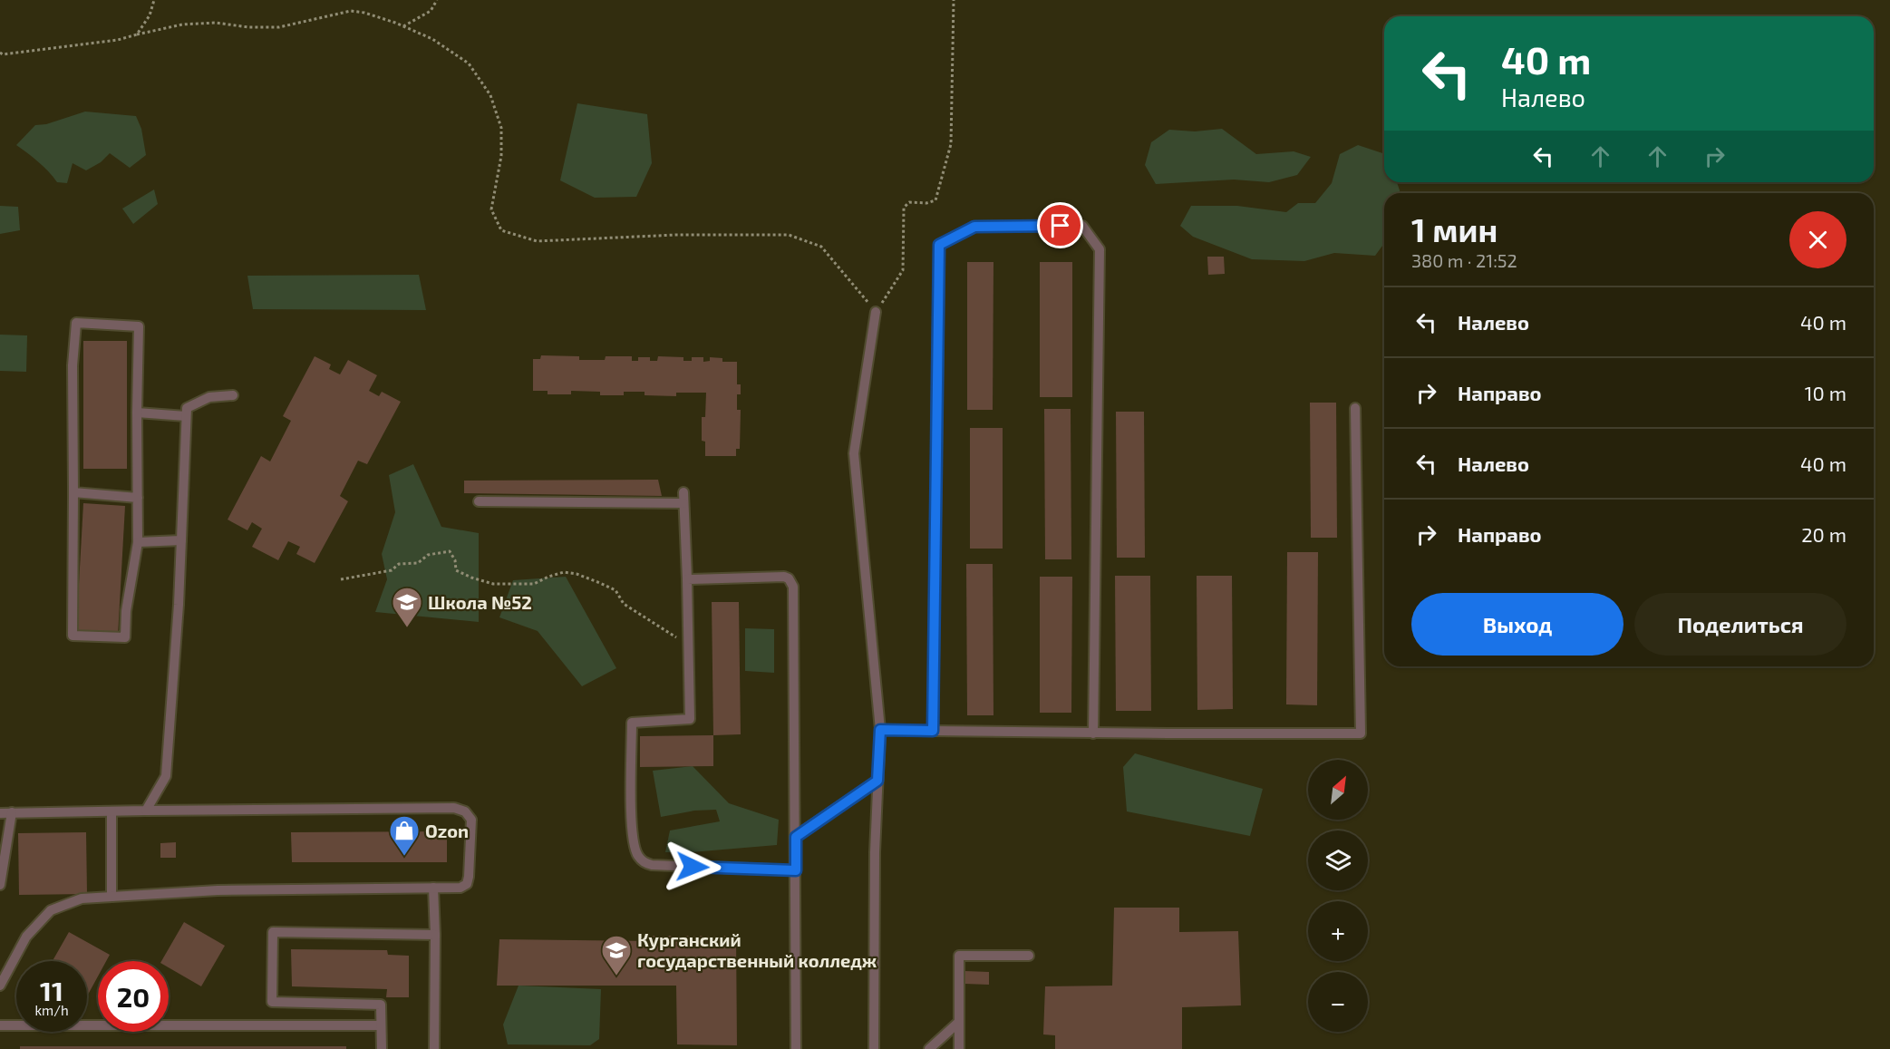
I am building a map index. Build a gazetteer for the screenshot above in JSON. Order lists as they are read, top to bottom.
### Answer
{
  "places": {
    "school or university": ["Школа №52", "Курганский государственный колледж"],
    "shop": ["Ozon"]
  },
  "north": "top right",
  "page": {
    "turn": ["40 m", "Налево"],
    "heading": ["1 мин", "380 m · 21:52"],
    "list": [
      {
        "name": "Налево",
        "value": "40 m"
      },
      {
        "name": "Направо",
        "value": "10 m"
      },
      {
        "name": "Налево",
        "value": "40 m"
      },
      {
        "name": "Направо",
        "value": "20 m"
      }
    ],
    "buttons": ["Выход", "Поделиться"],
    "map_buttons": ["+", "−"],
    "speed": "11 km/h",
    "limit": "20"
  }
}
